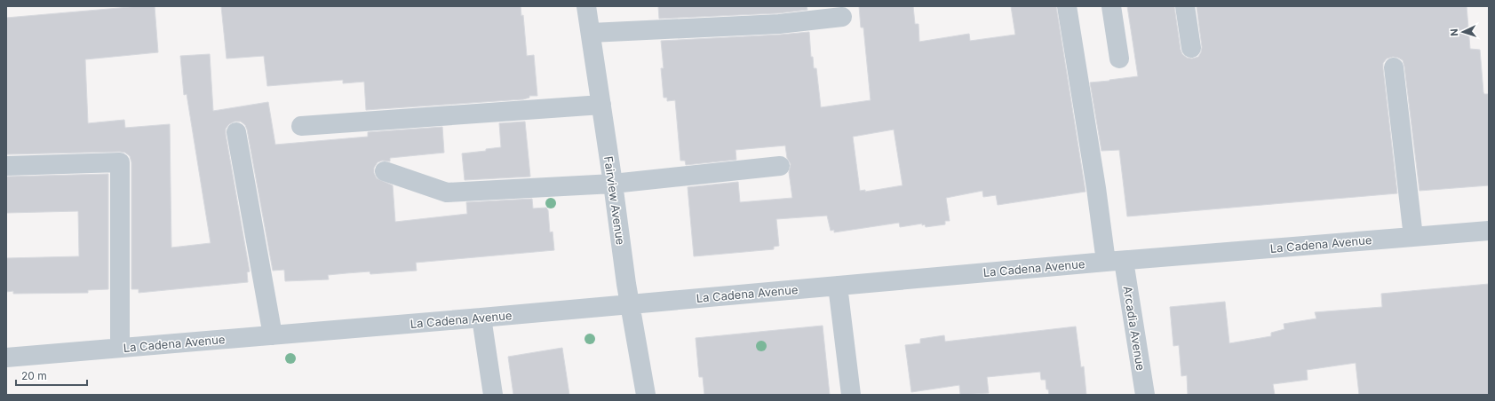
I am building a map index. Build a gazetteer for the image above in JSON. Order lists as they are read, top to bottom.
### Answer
{
  "streets": {
    "street": ["Fairview Avenue", "La Cadena Avenue", "Arcadia Avenue"]
  },
  "crossings": [
    ["Fairview Avenue", "La Cadena Avenue"],
    ["La Cadena Avenue", "Arcadia Avenue"]
  ],
  "scale_bar": "20 m",
  "north": "left"
}
